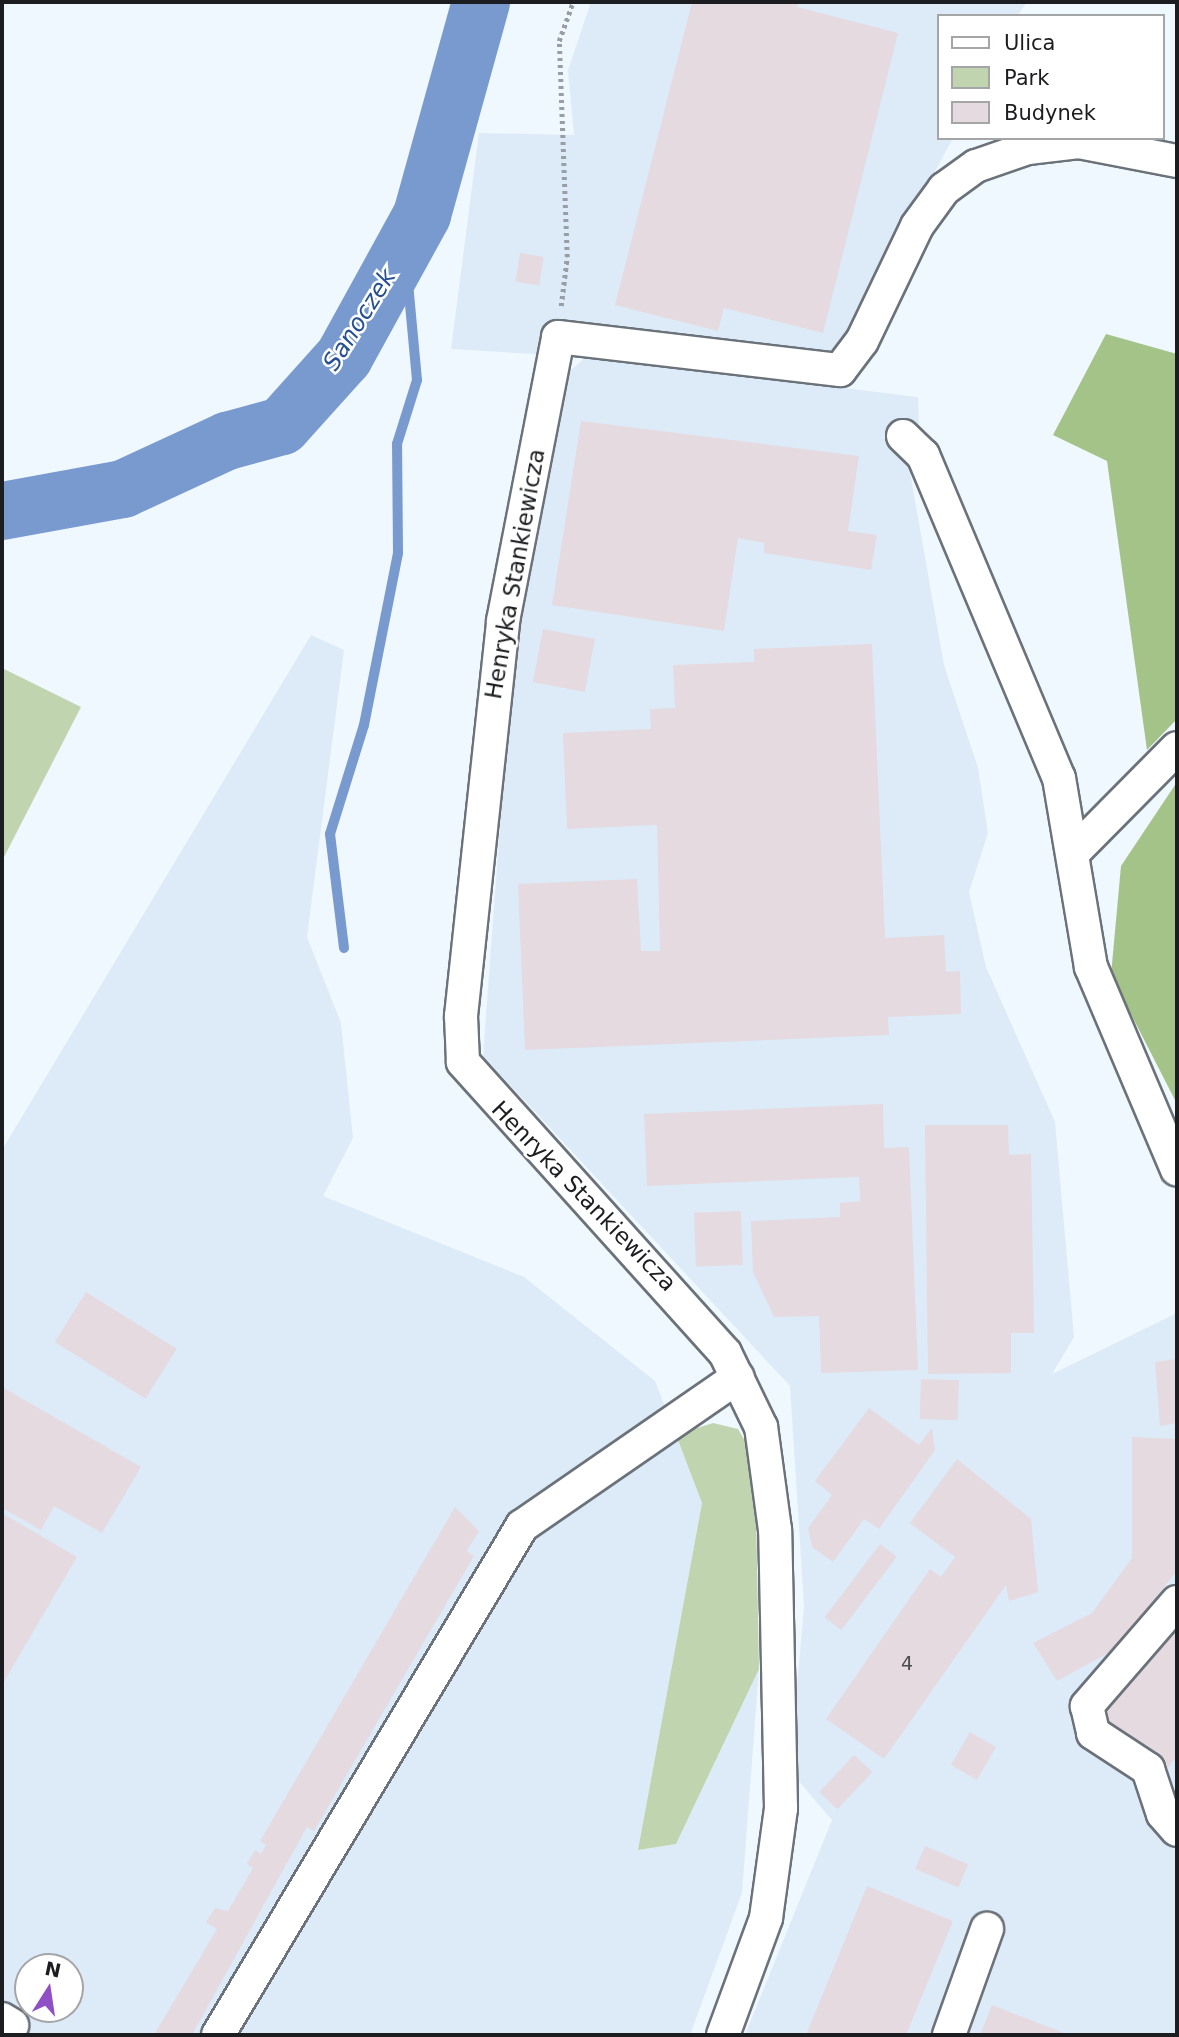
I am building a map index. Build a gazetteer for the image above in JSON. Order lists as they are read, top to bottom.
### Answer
{
  "streets": {
    "street": ["Henryka Stankiewicza"]
  },
  "water": ["Sanoczek"],
  "house_numbers": ["4"],
  "legend": ["Ulica", "Park", "Budynek"],
  "north": "top"
}
